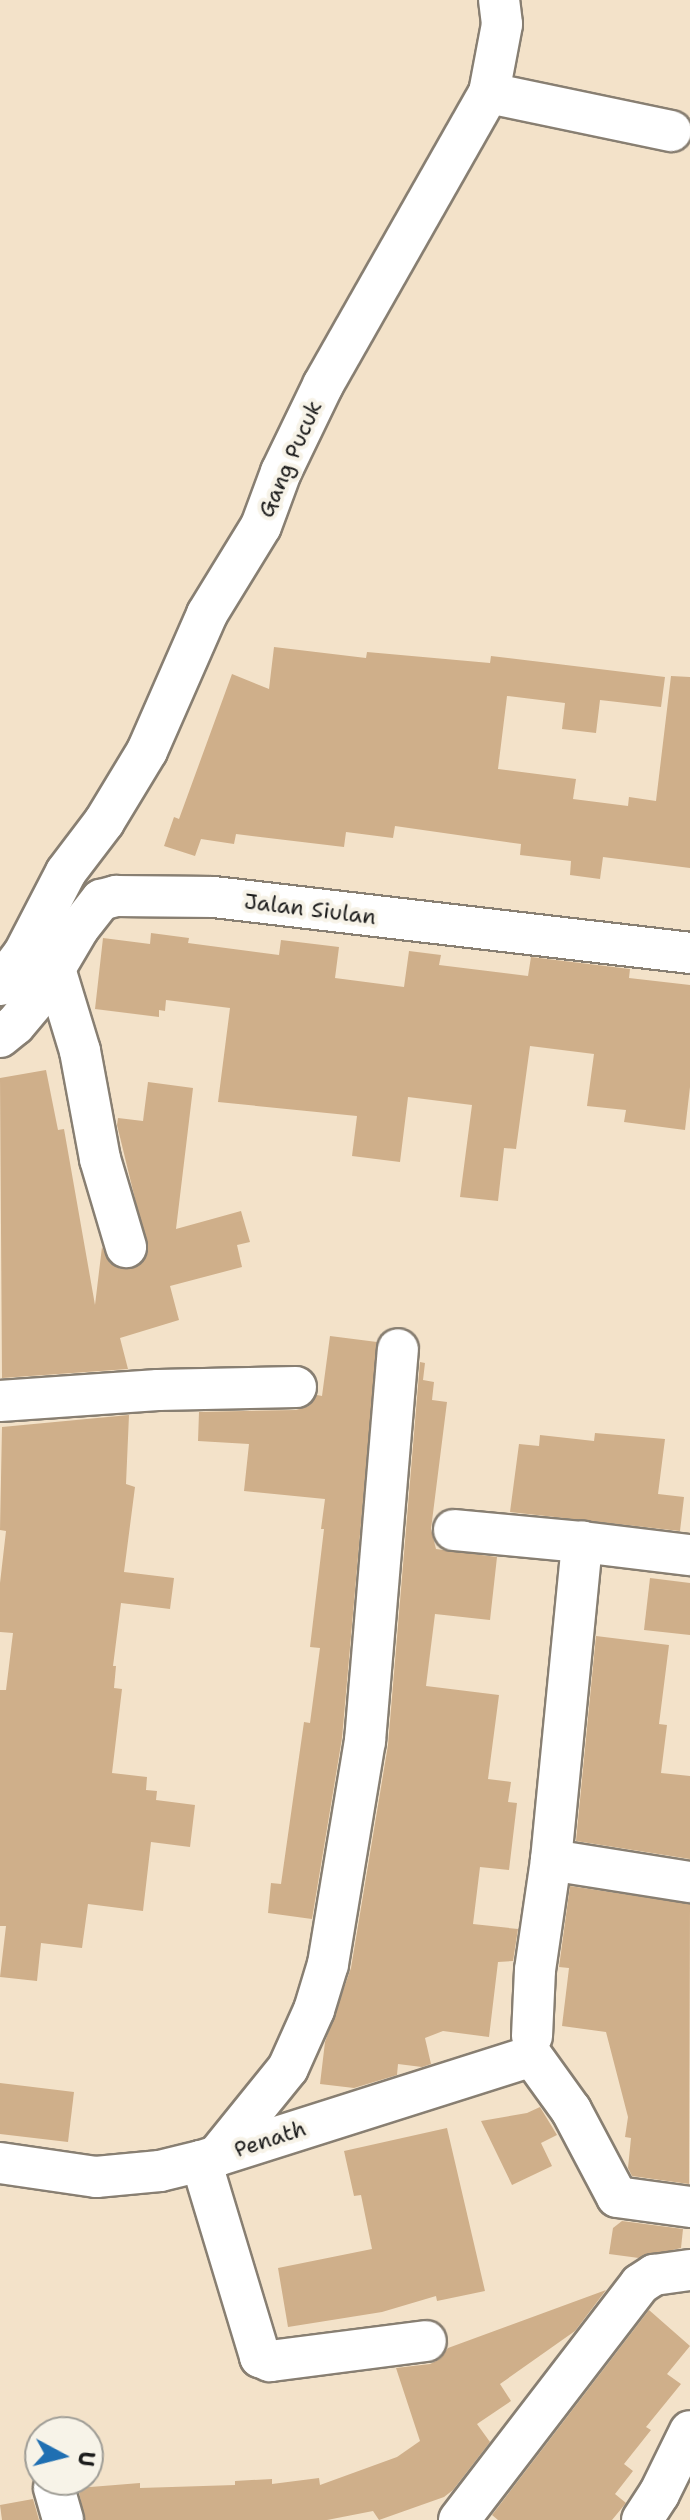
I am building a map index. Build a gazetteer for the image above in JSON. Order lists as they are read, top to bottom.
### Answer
{
  "streets": {
    "street": ["Gang Pucuk", "Jalan Siulan", "Penath"]
  },
  "north": "right"
}
